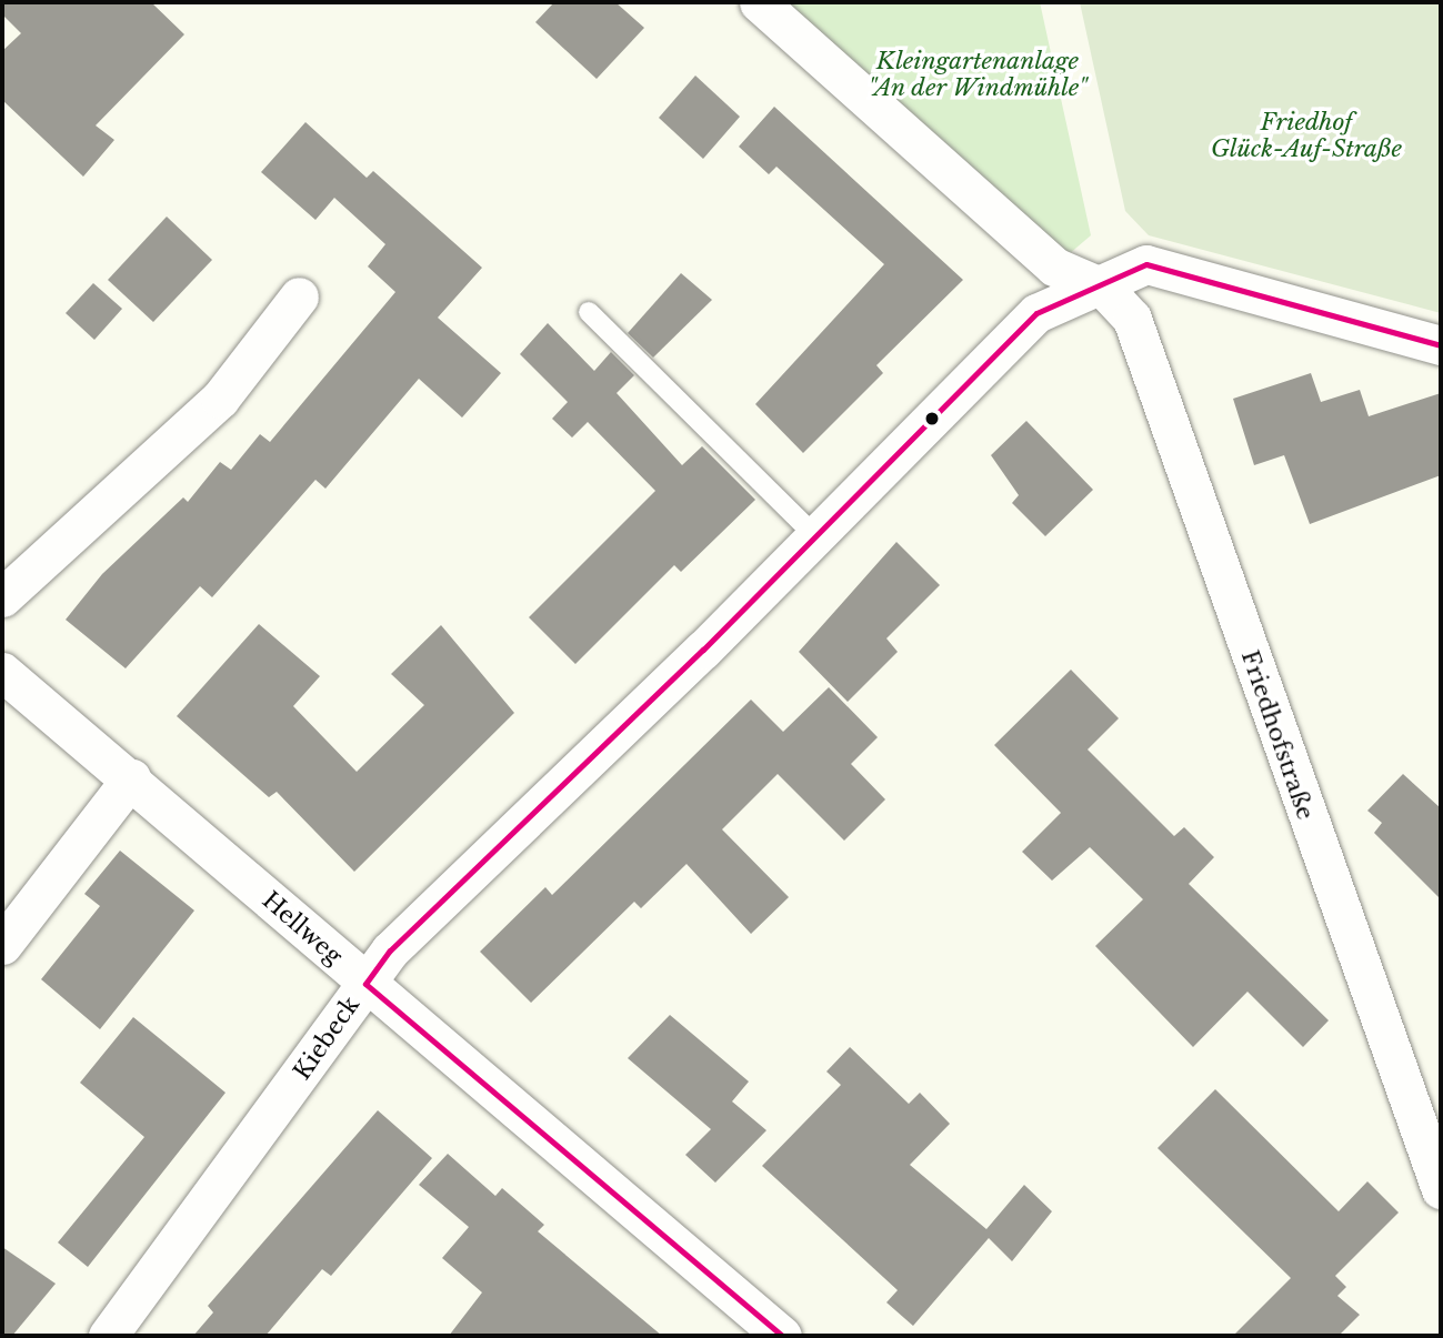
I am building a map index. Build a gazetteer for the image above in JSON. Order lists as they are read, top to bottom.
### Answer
{
  "streets": {
    "street": ["Friedhofstraße", "Hellweg", "Kiebeck"]
  },
  "crossings": [
    ["Friedhofstraße", "Kiebeck"],
    ["Hellweg", "Kiebeck"]
  ],
  "parks": ["Kleingartenanlage \"An der Windmühle\"", "Friedhof Glück-Auf-Straße"]
}
